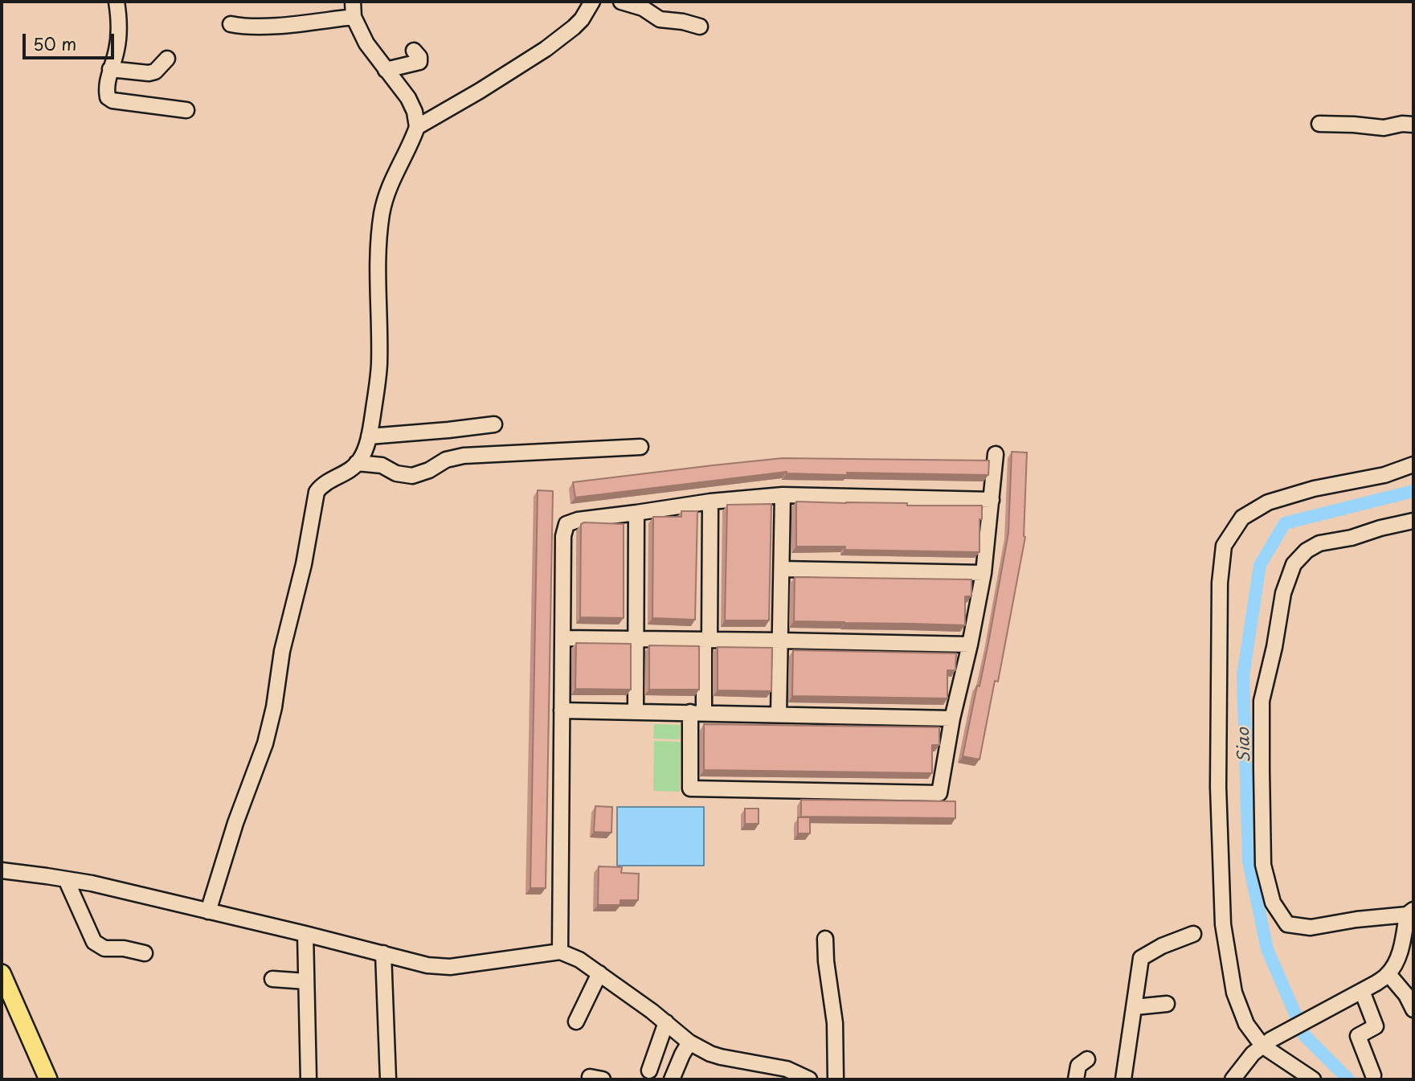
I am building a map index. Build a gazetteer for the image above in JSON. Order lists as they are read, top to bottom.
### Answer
{
  "water": ["Siao"],
  "scale_bar": "50 m"
}
